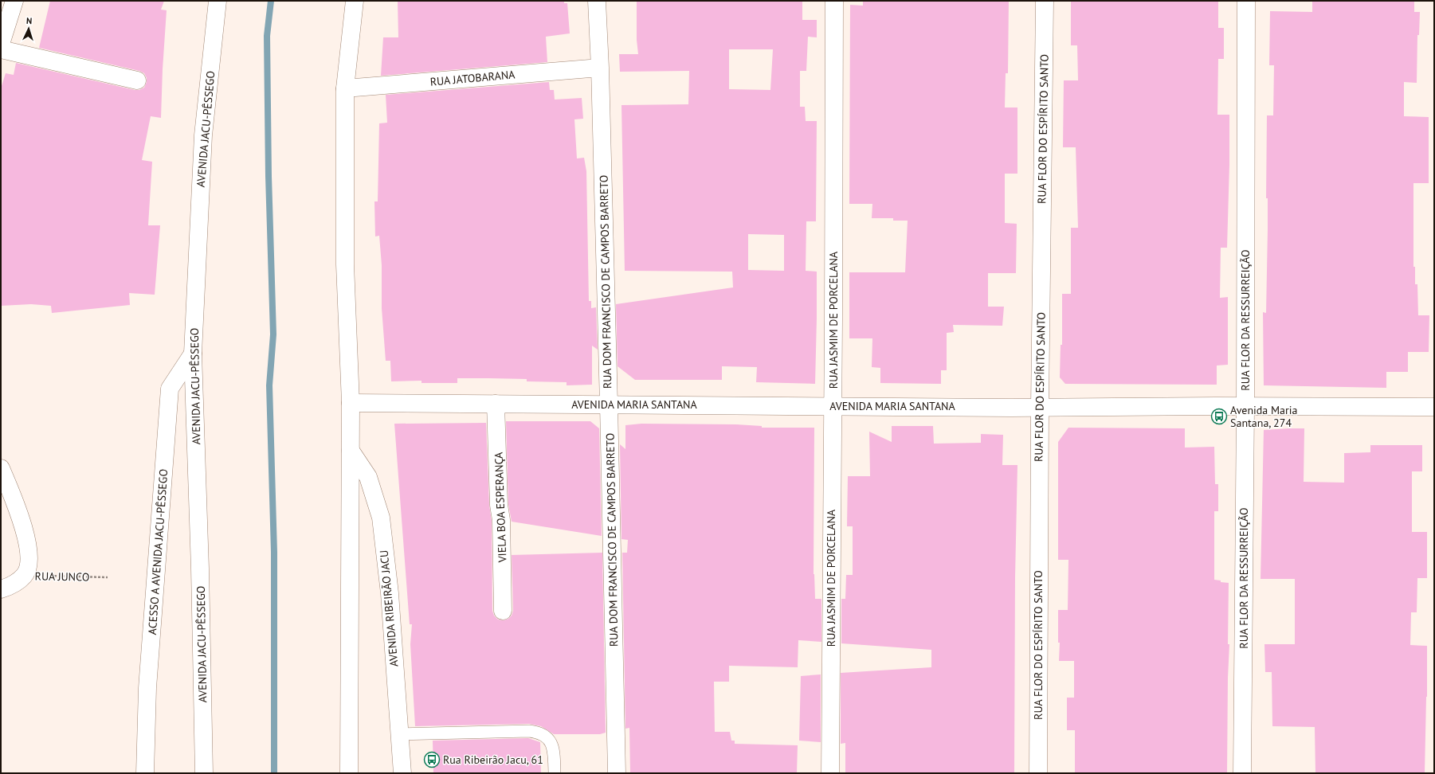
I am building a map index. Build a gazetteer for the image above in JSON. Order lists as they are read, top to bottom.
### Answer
{
  "streets": {
    "main road": [
      "RUA JATOBARANA",
      "AVENIDA JACU-PÊSSEGO",
      "RUA FLOR DO ESPÍRITO SANTO",
      "RUA DOM FRANCISCO DE CAMPOS BARRETO",
      "RUA JASMIM DE PORCELANA",
      "RUA FLOR DA RESSURREIÇÃO",
      "AVENIDA MARIA SANTANA",
      "VIELA BOA ESPERANÇA",
      "ACESSO A AVENIDA JACU-PÊSSEGO",
      "RUA JUNCO",
      "AVENIDA RIBEIRÃO JACU"
    ]
  },
  "crossings": [
    ["RUA JATOBARANA", "RUA DOM FRANCISCO DE CAMPOS BARRETO"],
    ["AVENIDA JACU-PÊSSEGO", "ACESSO A AVENIDA JACU-PÊSSEGO"],
    ["RUA FLOR DO ESPÍRITO SANTO", "AVENIDA MARIA SANTANA"],
    ["RUA DOM FRANCISCO DE CAMPOS BARRETO", "AVENIDA MARIA SANTANA"],
    ["RUA JASMIM DE PORCELANA", "AVENIDA MARIA SANTANA"],
    ["RUA FLOR DA RESSURREIÇÃO", "AVENIDA MARIA SANTANA"],
    ["AVENIDA MARIA SANTANA", "VIELA BOA ESPERANÇA"]
  ],
  "places": {
    "bus stop": ["Avenida Maria Santana, 274", "Rua Ribeirão Jacu, 61"]
  },
  "north": "top"
}
